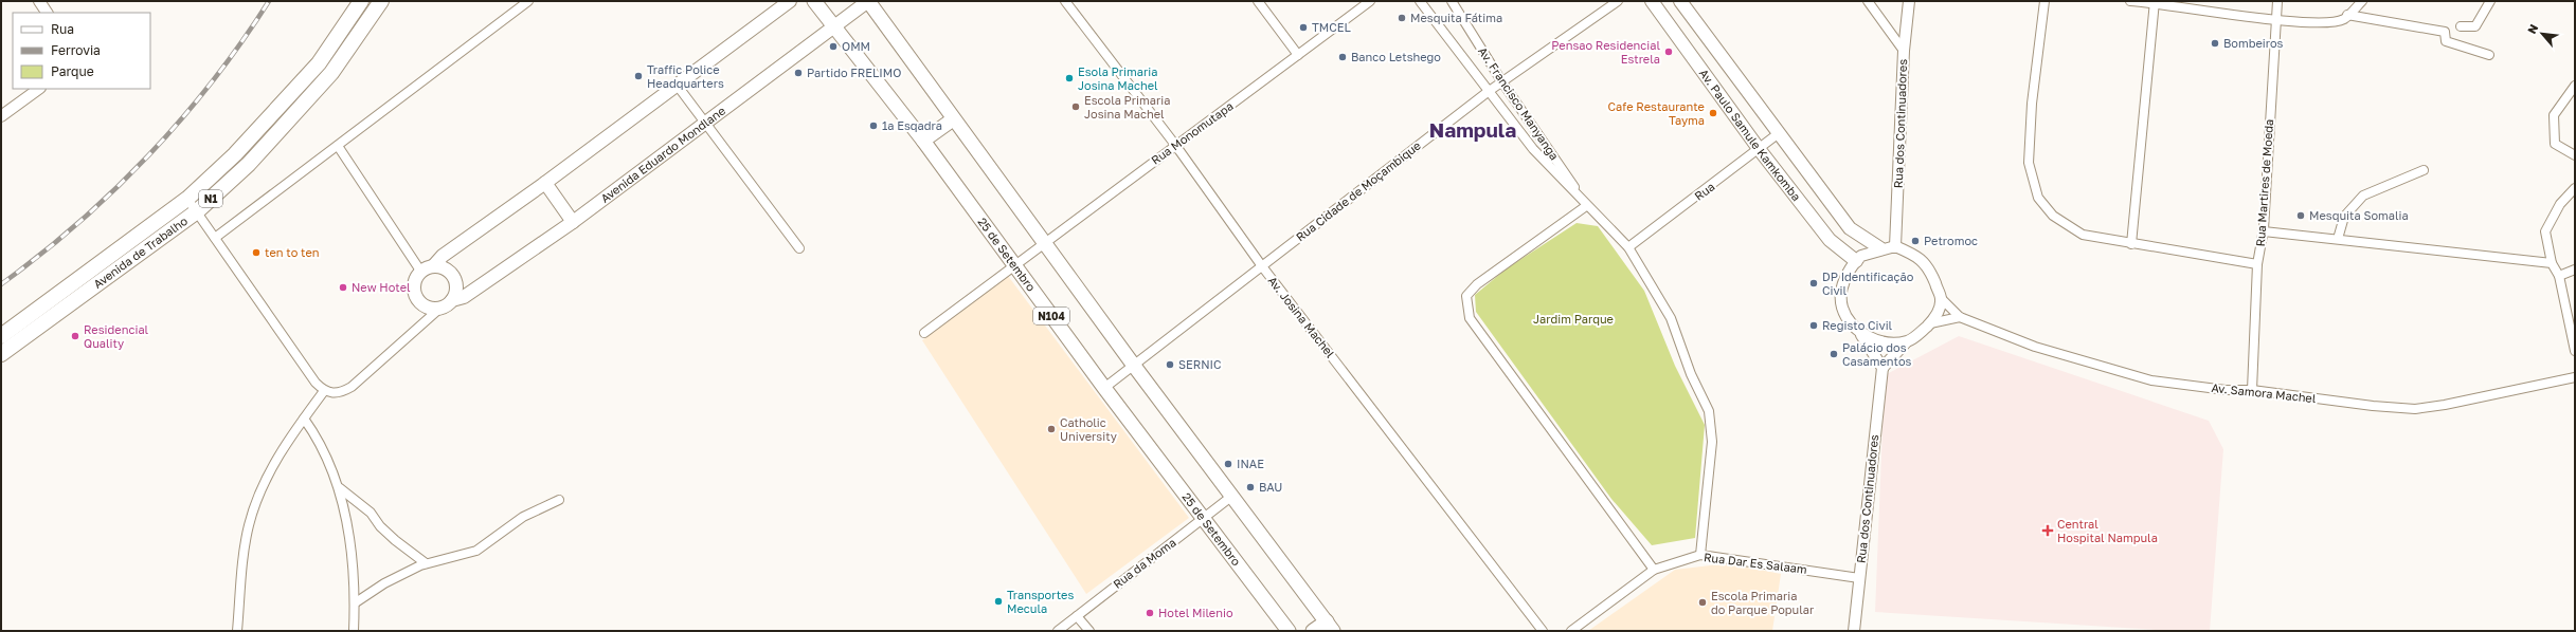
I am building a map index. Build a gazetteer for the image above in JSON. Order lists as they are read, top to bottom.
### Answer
{
  "streets": {
    "highway": ["N1", "Avenida de Trabalho"],
    "main road": [
      "Av. Paulo Samule Kamkomba",
      "Avenida Eduardo Mondlane",
      "25 de Setembro",
      "N104"
    ],
    "street": [
      "Av. Francisco Manyanga",
      "Rua dos Continuadores",
      "Rua Monomutapa",
      "Rua Martires de Moeda",
      "Rua Cidade de Moçambique",
      "Rua",
      "Av. Josina Machel",
      "Av. Samora Machel",
      "Rua da Moma",
      "Rua Dar Es Salaam"
    ]
  },
  "crossings": [
    ["Av. Francisco Manyanga", "Rua Cidade de Moçambique"],
    ["Av. Francisco Manyanga", "Rua"],
    ["Av. Francisco Manyanga", "Rua Dar Es Salaam"],
    ["Rua dos Continuadores", "Av. Paulo Samule Kamkomba"],
    ["Rua dos Continuadores", "Rua Dar Es Salaam"],
    ["Rua Monomutapa", "25 de Setembro"],
    ["Rua Monomutapa", "Av. Josina Machel"],
    ["Av. Paulo Samule Kamkomba", "Rua"],
    ["Avenida Eduardo Mondlane", "25 de Setembro"],
    ["Rua Martires de Moeda", "Av. Samora Machel"],
    ["Rua Cidade de Moçambique", "25 de Setembro"],
    ["Rua Cidade de Moçambique", "Av. Josina Machel"],
    ["25 de Setembro", "Rua da Moma"]
  ],
  "districts": ["Nampula"],
  "parks": ["Jardim Parque"],
  "places": {
    "other": [
      "Mesquita Fátima",
      "TMCEL",
      "Bombeiros",
      "OMM",
      "Pensao Residencial Estrela",
      "Banco Letshego",
      "Partido FRELIMO",
      "Traffic Police Headquarters",
      "Esola Primaria Josina Machel",
      "Escola Primaria Josina Machel",
      "Cafe Restaurante Tayma",
      "1a Esqadra",
      "Mesquita Somalia",
      "Petromoc",
      "ten to ten",
      "DP Identificação Civil",
      "New Hotel",
      "Registo Civil",
      "Residencial Quality",
      "Palácio dos Casamentos",
      "SERNIC",
      "Catholic University",
      "INAE",
      "BAU",
      "Transportes Mecula",
      "Escola Primaria do Parque Popular",
      "Hotel Milenio"
    ],
    "health": ["Central Hospital Nampula"]
  },
  "legend": ["Rua", "Ferrovia", "Parque"],
  "north": "top left"
}
